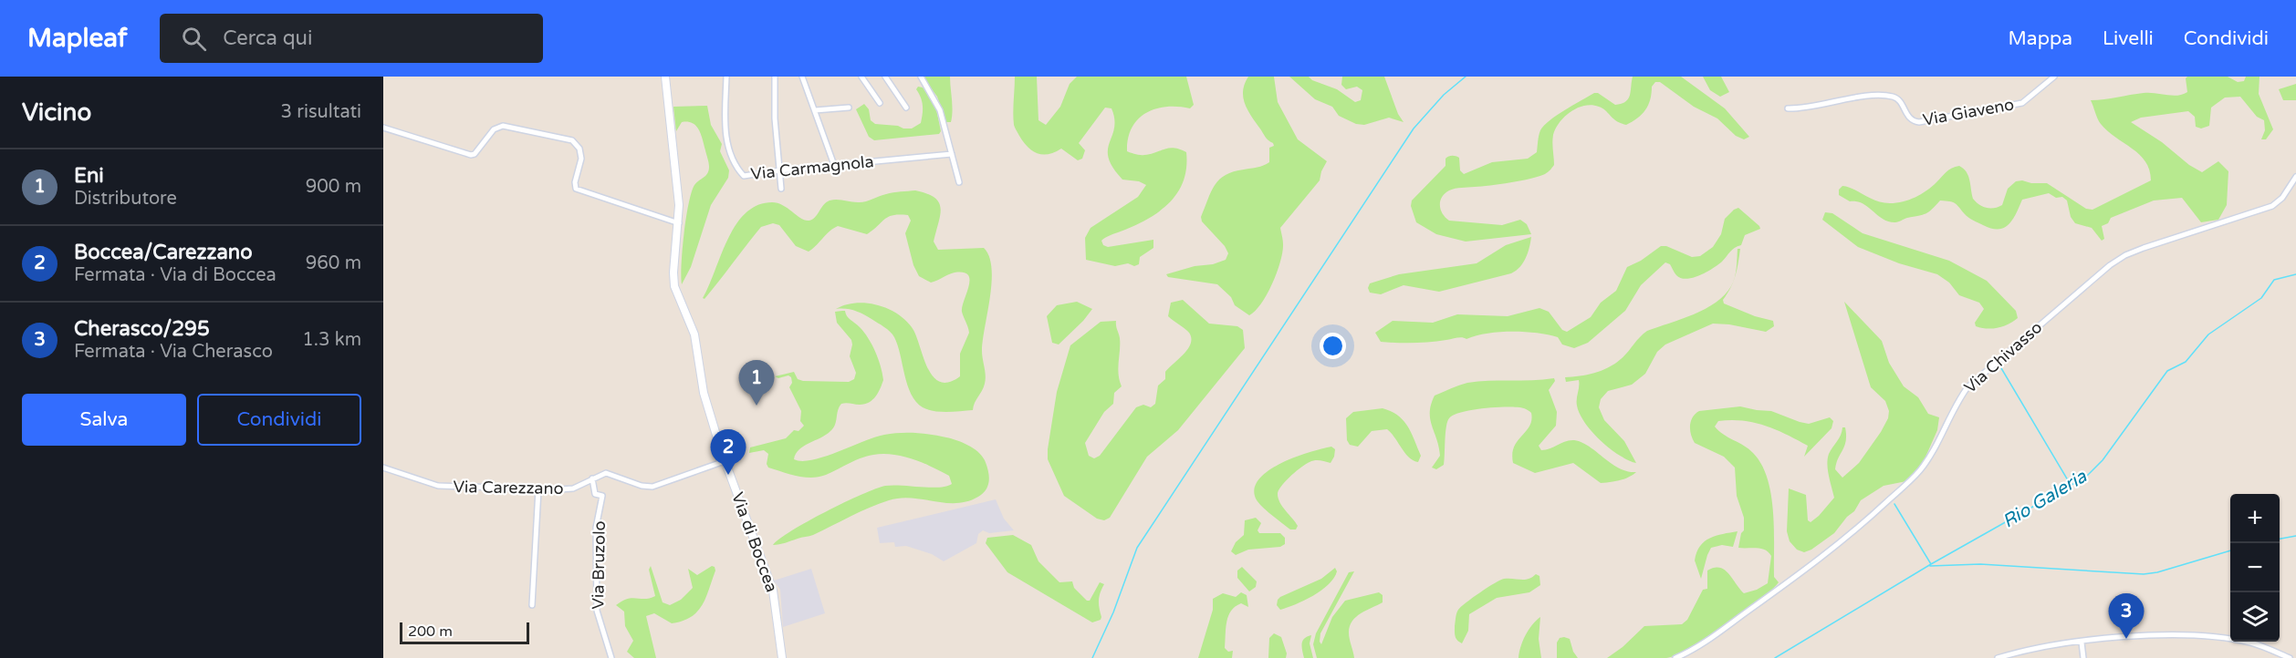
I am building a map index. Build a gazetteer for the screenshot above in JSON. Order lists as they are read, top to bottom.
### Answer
{
  "streets": {
    "street": [
      "Via Giaveno",
      "Via Carmagnola",
      "Via Chivasso",
      "Via Carezzano",
      "Via di Boccea",
      "Via Bruzolo"
    ]
  },
  "crossings": [
    ["Via Carezzano", "Via di Boccea"],
    ["Via Carezzano", "Via Bruzolo"]
  ],
  "water": ["Rio Galeria"],
  "scale_bar": "200 m",
  "page": {
    "header": "Mapleaf",
    "search": "Cerca qui",
    "nav": ["Mappa", "Livelli", "Condividi"],
    "heading": ["Vicino", "3 risultati"],
    "list": [
      {
        "mark": "1",
        "name": "Eni",
        "note": "Distributore",
        "value": "900 m"
      },
      {
        "mark": "2",
        "name": "Boccea/Carezzano",
        "note": "Fermata · Via di Boccea",
        "value": "960 m"
      },
      {
        "mark": "3",
        "name": "Cherasco/295",
        "note": "Fermata · Via Cherasco",
        "value": "1.3 km"
      }
    ],
    "pins": ["1", "2", "3"],
    "buttons": ["Salva", "Condividi"],
    "map_buttons": ["+", "−"],
    "scale": "200 m"
  }
}
